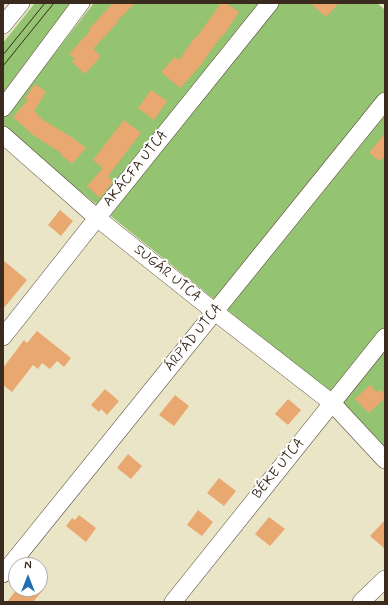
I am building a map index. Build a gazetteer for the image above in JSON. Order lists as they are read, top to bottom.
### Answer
{
  "streets": {
    "street": [
      "AKÁCFA UTCA",
      "SUGÁR UTCA",
      "ÁRPÁD UTCA",
      "BÉKE UTCA"
    ]
  },
  "crossings": [
    ["AKÁCFA UTCA", "SUGÁR UTCA"],
    ["SUGÁR UTCA", "ÁRPÁD UTCA"],
    ["SUGÁR UTCA", "BÉKE UTCA"]
  ],
  "north": "top"
}
